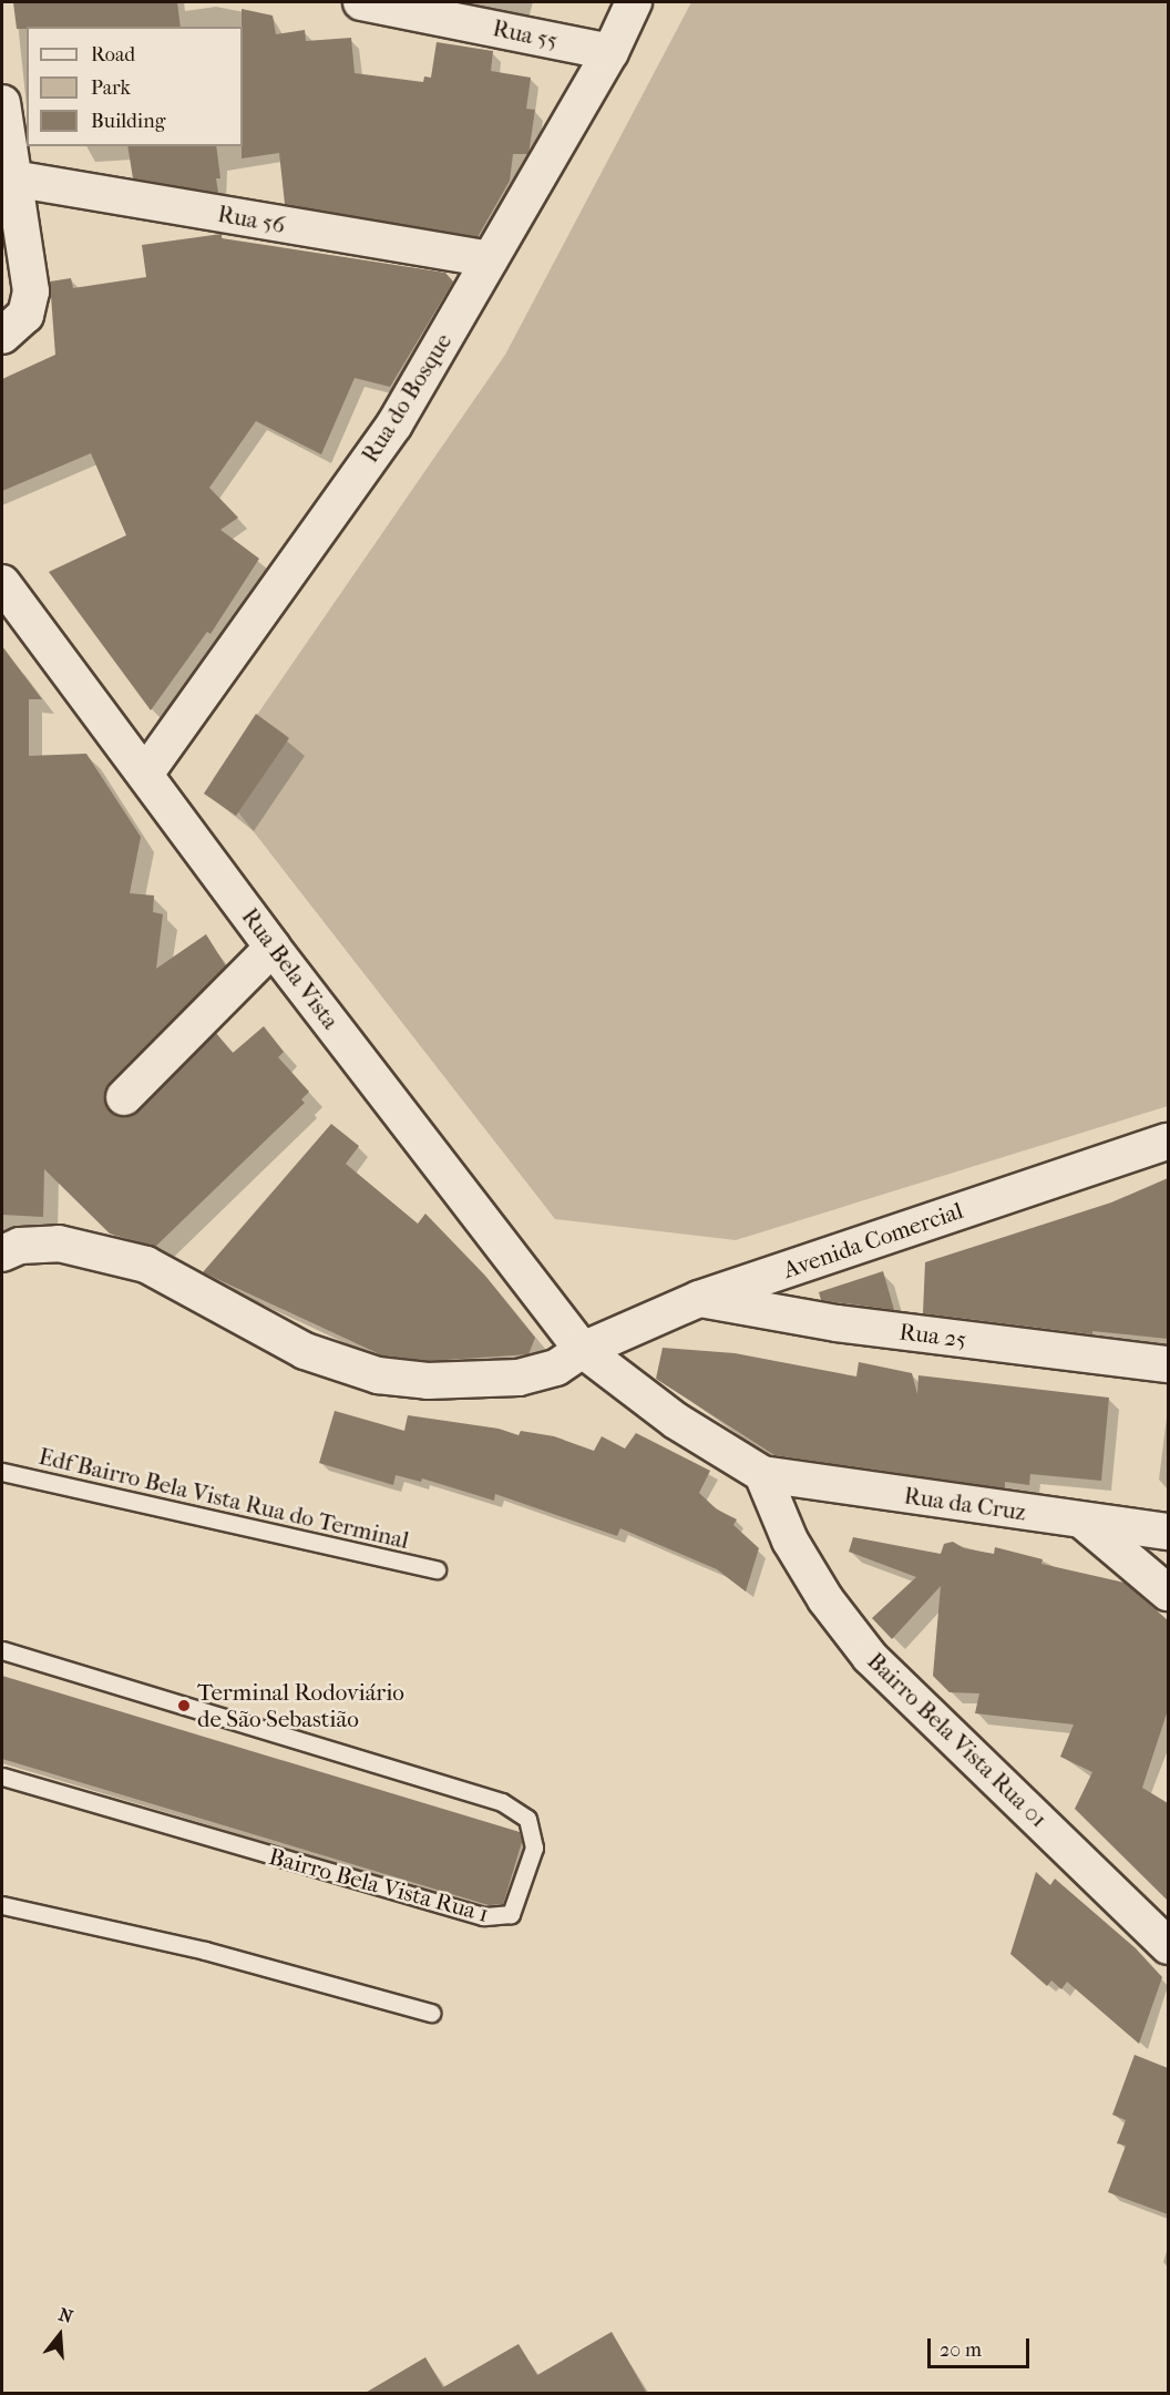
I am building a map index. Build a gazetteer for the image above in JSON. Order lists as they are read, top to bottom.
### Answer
{
  "streets": {
    "street": [
      "Rua 55",
      "Rua 56",
      "Rua do Bosque",
      "Rua Bela Vista",
      "Avenida Comercial",
      "Rua 25",
      "Rua da Cruz",
      "Bairro Bela Vista Rua 01"
    ],
    "lane": ["Edf Bairro Bela Vista Rua do Terminal", "Bairro Bela Vista Rua 1"]
  },
  "crossings": [
    ["Rua 55", "Rua do Bosque"],
    ["Rua 56", "Rua do Bosque"],
    ["Rua do Bosque", "Rua Bela Vista"],
    ["Rua Bela Vista", "Avenida Comercial"],
    ["Rua Bela Vista", "Rua da Cruz"],
    ["Rua Bela Vista", "Bairro Bela Vista Rua 01"],
    ["Avenida Comercial", "Rua 25"],
    ["Rua da Cruz", "Bairro Bela Vista Rua 01"]
  ],
  "places": ["Terminal Rodoviário de São Sebastião"],
  "legend": ["Road", "Park", "Building"],
  "scale_bar": "20 m",
  "north": "top"
}
